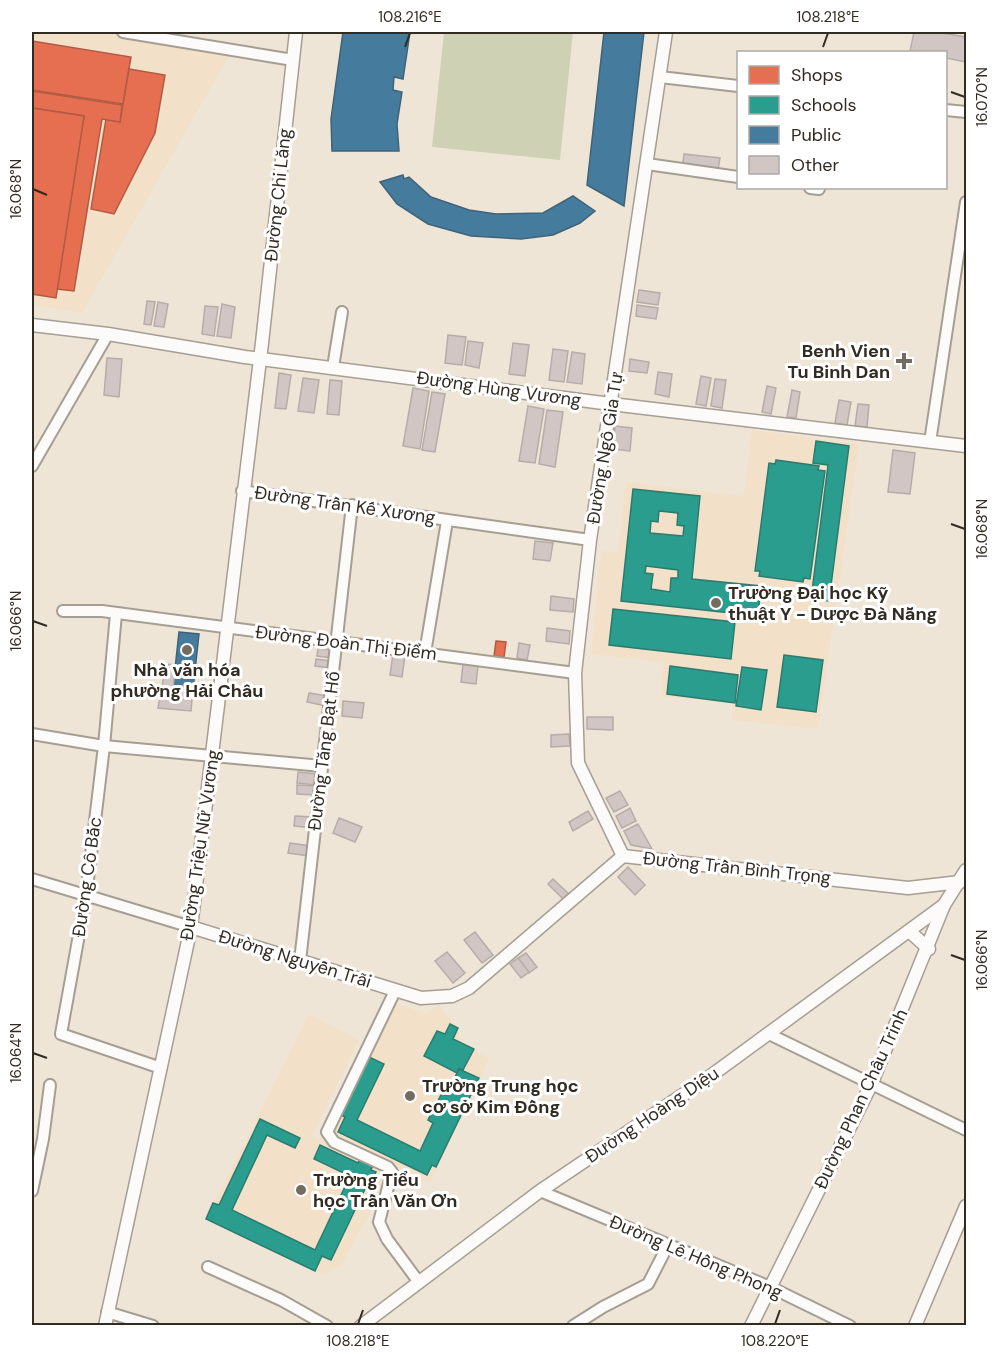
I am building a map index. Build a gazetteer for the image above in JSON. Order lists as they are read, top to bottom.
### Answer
{
  "streets": {
    "street": [
      "Đường Chi Lăng",
      "Đường Hùng Vương",
      "Đường Ngô Gia Tự",
      "Đường Trần Kế Xương",
      "Đường Đoàn Thị Điểm",
      "Đường Tăng Bạt Hổ",
      "Đường Triệu Nữ Vương",
      "Đường Trần Bình Trọng",
      "Đường Cô Bắc",
      "Đường Nguyễn Trãi",
      "Đường Phan Châu Trinh",
      "Đường Hoàng Diệu",
      "Đường Lê Hồng Phong"
    ]
  },
  "crossings": [
    ["Đường Chi Lăng", "Đường Hùng Vương"],
    ["Đường Chi Lăng", "Đường Triệu Nữ Vương"],
    ["Đường Hùng Vương", "Đường Ngô Gia Tự"],
    ["Đường Hùng Vương", "Đường Triệu Nữ Vương"],
    ["Đường Ngô Gia Tự", "Đường Trần Kế Xương"],
    ["Đường Ngô Gia Tự", "Đường Đoàn Thị Điểm"],
    ["Đường Ngô Gia Tự", "Đường Trần Bình Trọng"],
    ["Đường Trần Kế Xương", "Đường Đoàn Thị Điểm"],
    ["Đường Trần Kế Xương", "Đường Tăng Bạt Hổ"],
    ["Đường Trần Kế Xương", "Đường Triệu Nữ Vương"],
    ["Đường Đoàn Thị Điểm", "Đường Tăng Bạt Hổ"],
    ["Đường Đoàn Thị Điểm", "Đường Triệu Nữ Vương"],
    ["Đường Đoàn Thị Điểm", "Đường Cô Bắc"],
    ["Đường Tăng Bạt Hổ", "Đường Nguyễn Trãi"],
    ["Đường Triệu Nữ Vương", "Đường Cô Bắc"],
    ["Đường Triệu Nữ Vương", "Đường Nguyễn Trãi"],
    ["Đường Trần Bình Trọng", "Đường Nguyễn Trãi"],
    ["Đường Trần Bình Trọng", "Đường Phan Châu Trinh"],
    ["Đường Cô Bắc", "Đường Nguyễn Trãi"],
    ["Đường Phan Châu Trinh", "Đường Hoàng Diệu"],
    ["Đường Phan Châu Trinh", "Đường Lê Hồng Phong"],
    ["Đường Hoàng Diệu", "Đường Lê Hồng Phong"]
  ],
  "places": {
    "health": ["Benh Vien Tu Binh Dan"],
    "other": [
      "Trường Đại học Kỹ thuật Y - Dược Đà Nẵng",
      "Nhà văn hóa phường Hải Châu",
      "Trường Trung học cơ sở Kim Đồng",
      "Trường Tiểu học Trần Văn Ơn"
    ]
  },
  "legend": [
    "Shops",
    "Schools",
    "Public",
    "Other"
  ],
  "coordinates": [
    "108.216°E",
    "108.218°E",
    "16.070°N",
    "16.068°N",
    "16.066°N",
    "16.064°N",
    "108.220°E"
  ]
}
